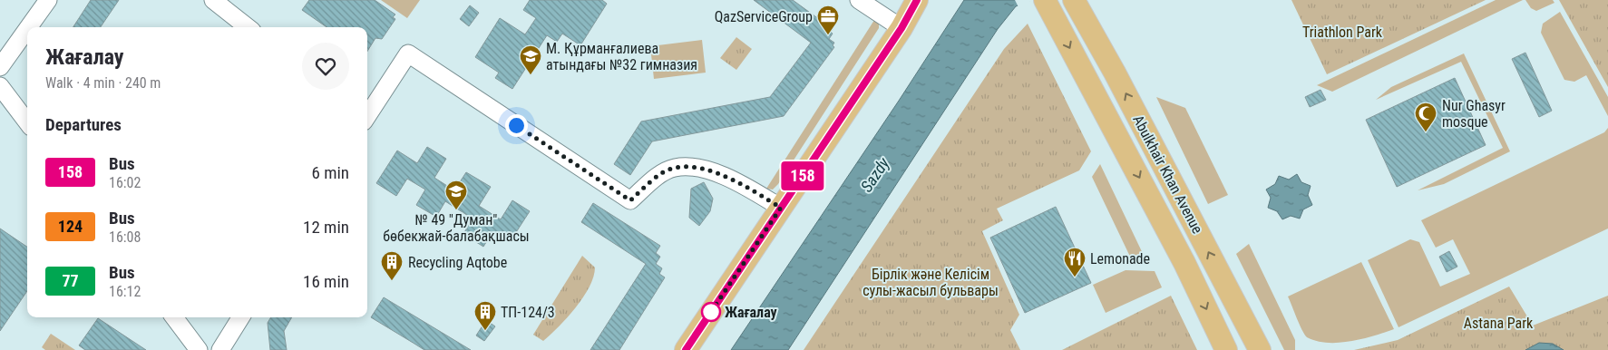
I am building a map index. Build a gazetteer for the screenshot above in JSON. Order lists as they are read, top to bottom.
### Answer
{
  "streets": {
    "main road": ["Abulkhair Khan Avenue"]
  },
  "water": ["Sazdy"],
  "parks": ["Triathlon Park", "Бірлік және Келісім сулы-жасыл бульвары", "Astana Park"],
  "places": {
    "office": ["QazServiceGroup"],
    "school or university": ["М. Құрманғалиева атындағы №32 гимназия", "№ 49 \"Думан\" бөбекжай-балабақшасы"],
    "mosque": ["Nur Ghasyr mosque"],
    "restaurant": ["Lemonade"],
    "building": ["Recycling Aqtobe", "ТП-124/3"],
    "other": ["Жағалау"]
  },
  "lines": ["bus line 158"],
  "page": {
    "on_map": "158",
    "heading": [
      ["Жағалау", "Walk · 4 min · 240 m"],
      "Departures"
    ],
    "list": [
      {
        "mark": "158",
        "name": "Bus",
        "note": "16:02",
        "value": "6 min"
      },
      {
        "mark": "124",
        "name": "Bus",
        "note": "16:08",
        "value": "12 min"
      },
      {
        "mark": "77",
        "name": "Bus",
        "note": "16:12",
        "value": "16 min"
      }
    ]
  }
}
